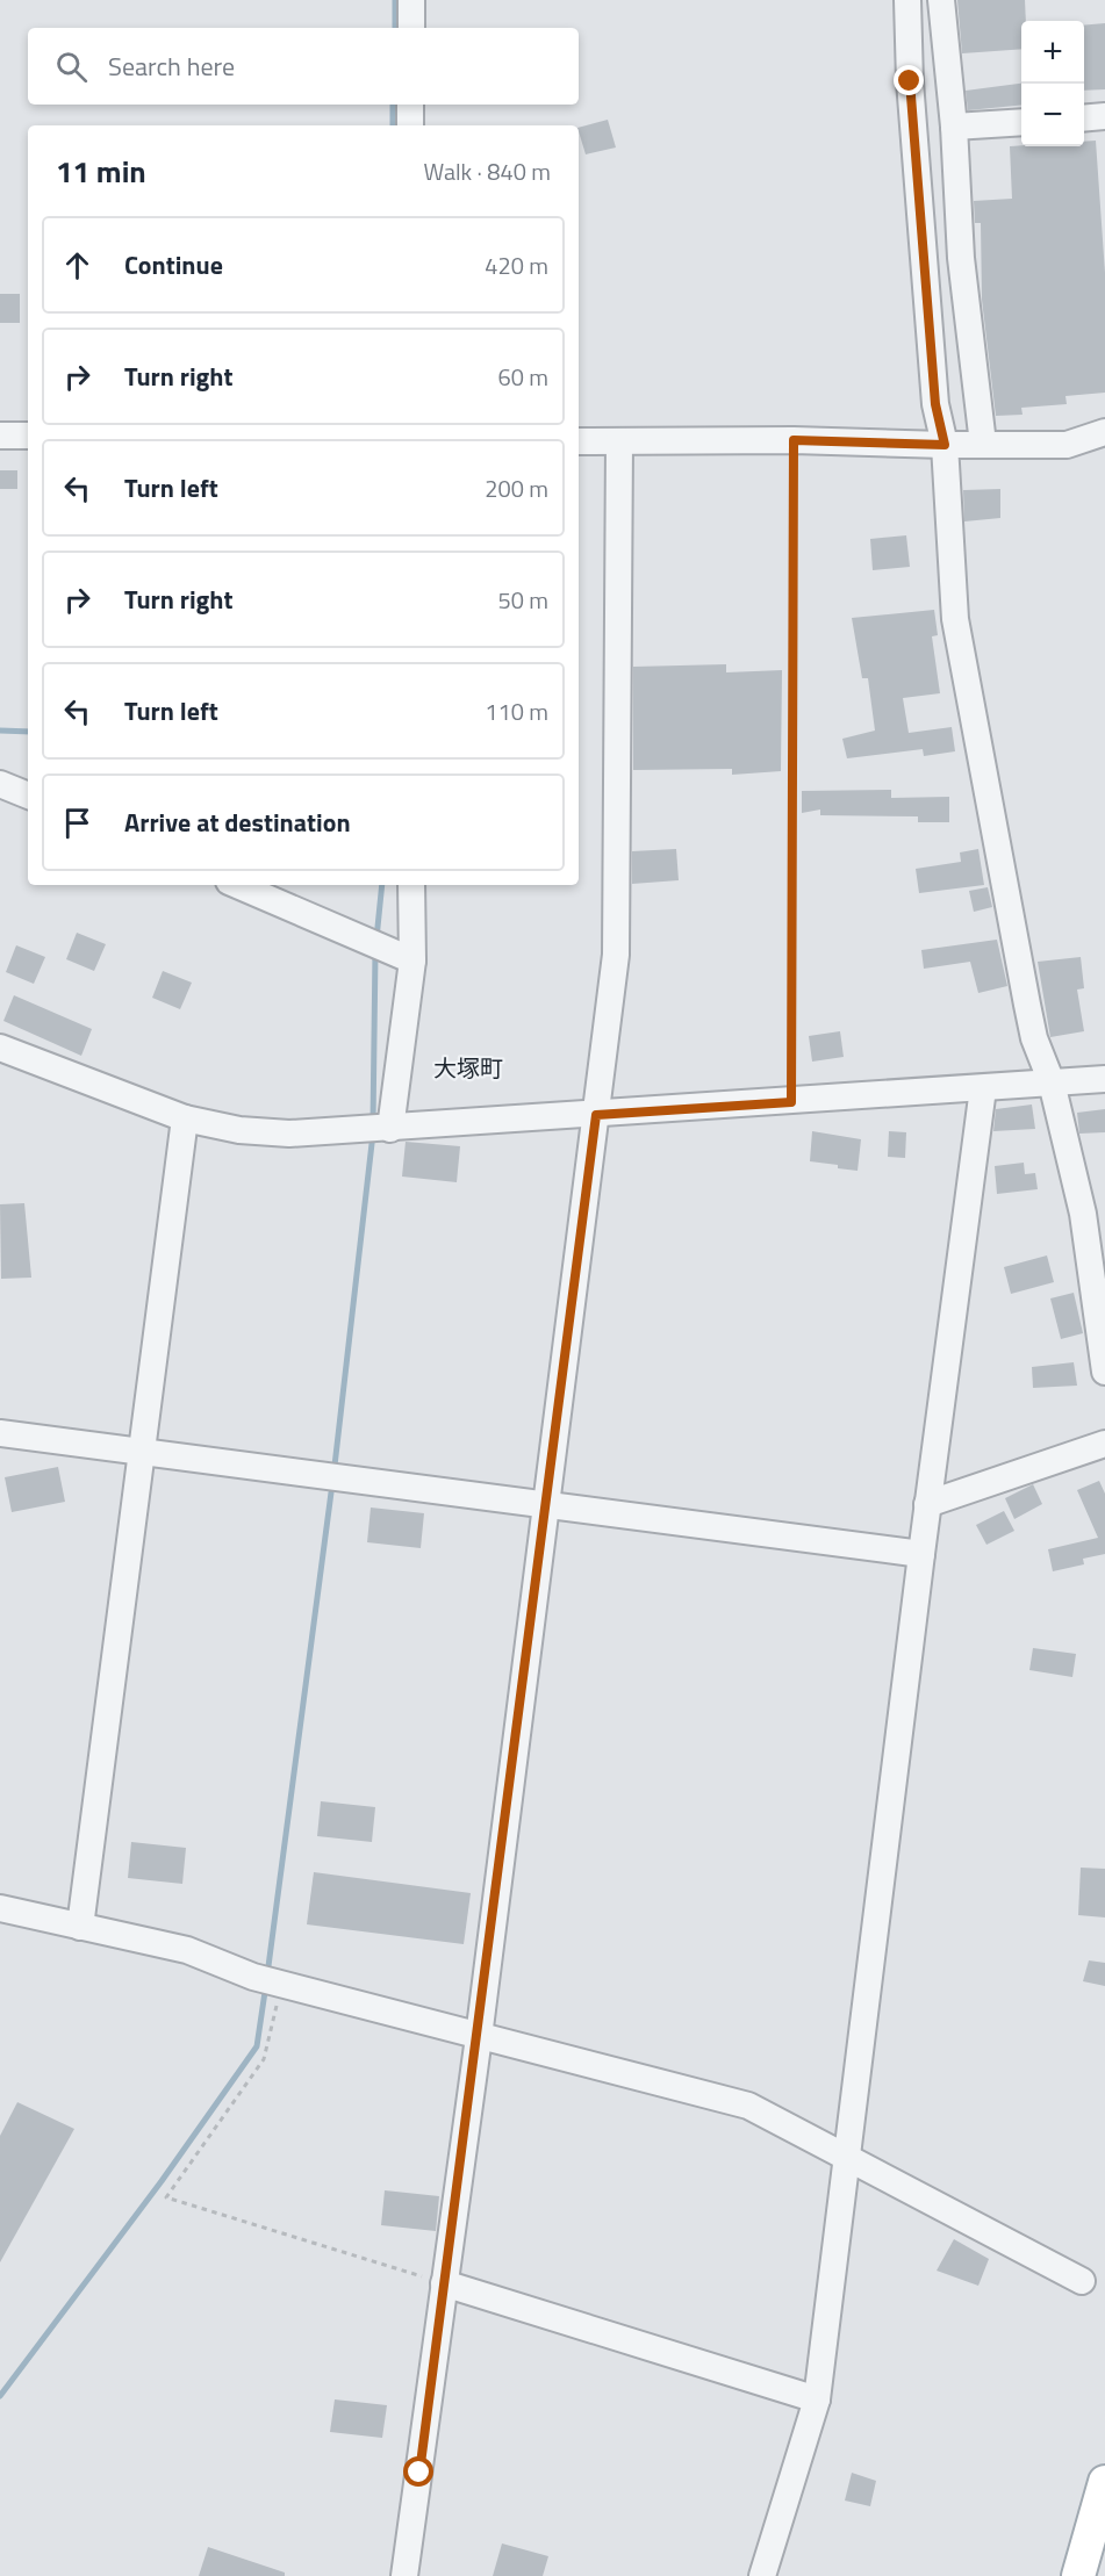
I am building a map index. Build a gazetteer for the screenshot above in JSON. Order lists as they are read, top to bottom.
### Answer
{
  "districts": ["大塚町"],
  "page": {
    "map_buttons": ["+", "−"],
    "search": "Search here",
    "heading": ["11 min", "Walk · 840 m"],
    "list": [
      ["Continue", "420 m"],
      ["Turn right", "60 m"],
      ["Turn left", "200 m"],
      ["Turn right", "50 m"],
      ["Turn left", "110 m"],
      "Arrive at destination"
    ]
  }
}
